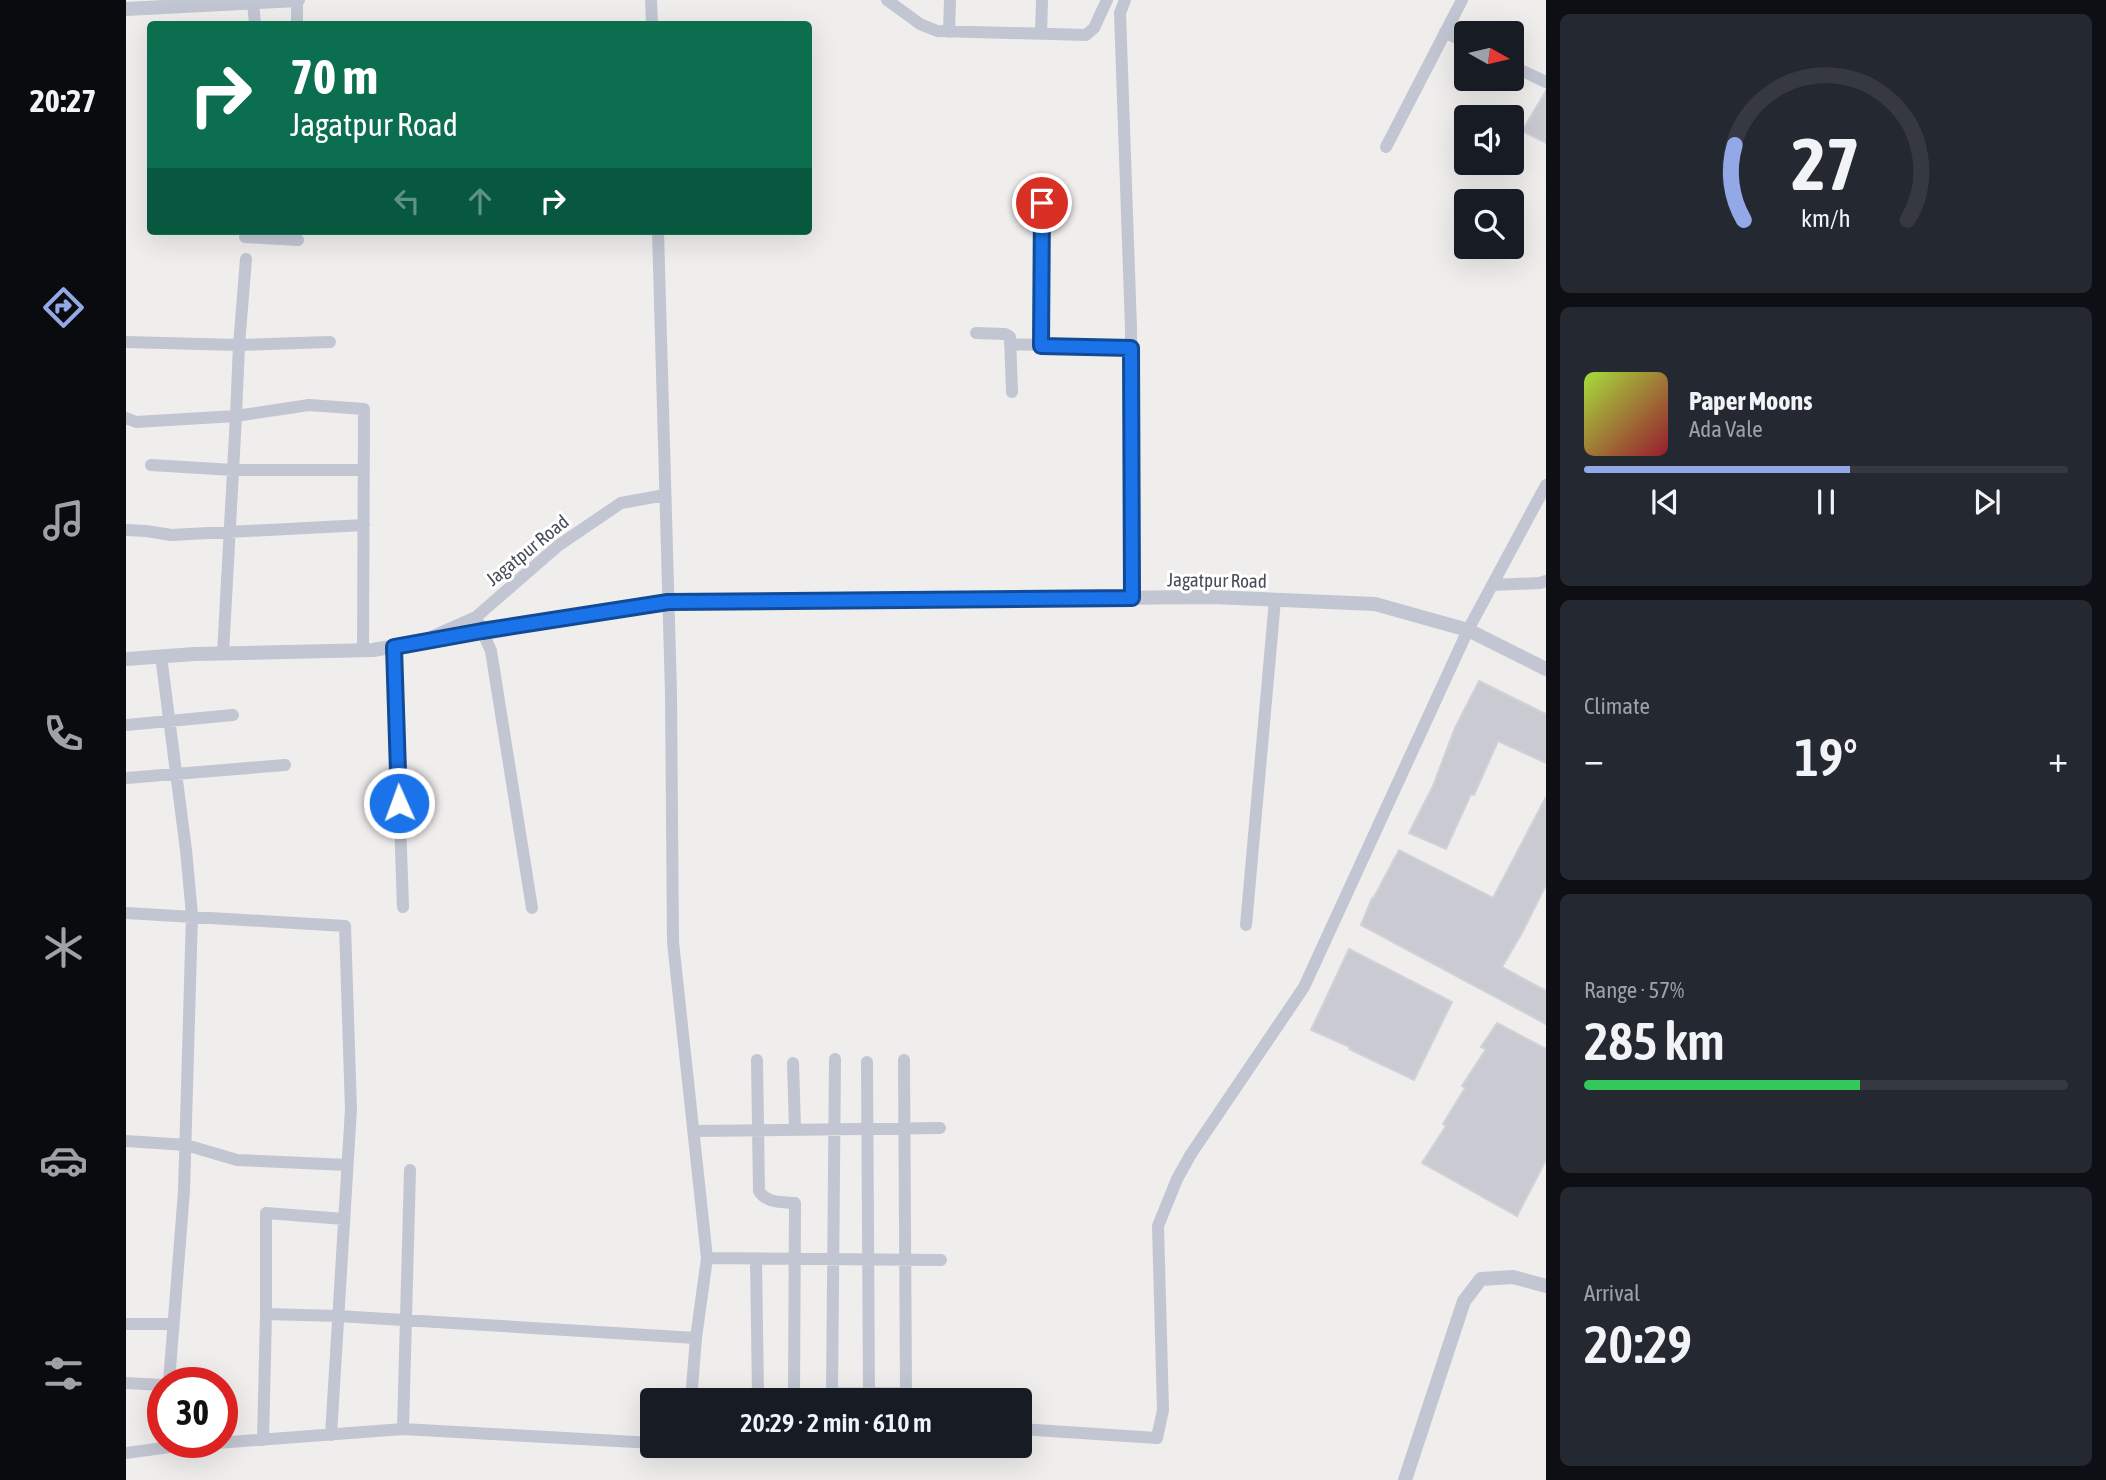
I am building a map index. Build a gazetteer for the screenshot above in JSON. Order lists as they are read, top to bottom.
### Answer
{
  "streets": {
    "street": ["Jagatpur Road"]
  },
  "north": "right",
  "page": {
    "tabs": "20:27",
    "turn": ["70 m", "Jagatpur Road"],
    "song": ["Paper Moons", "Ada Vale"],
    "tile": [
      "Climate",
      ["Range · 57%", "285 km"],
      ["Arrival", "20:29"]
    ],
    "heat": ["−", "19°", "+"],
    "limit": "30",
    "trip": "20:29 · 2 min · 610 m",
    "gauge": ["27", "km/h"]
  }
}
